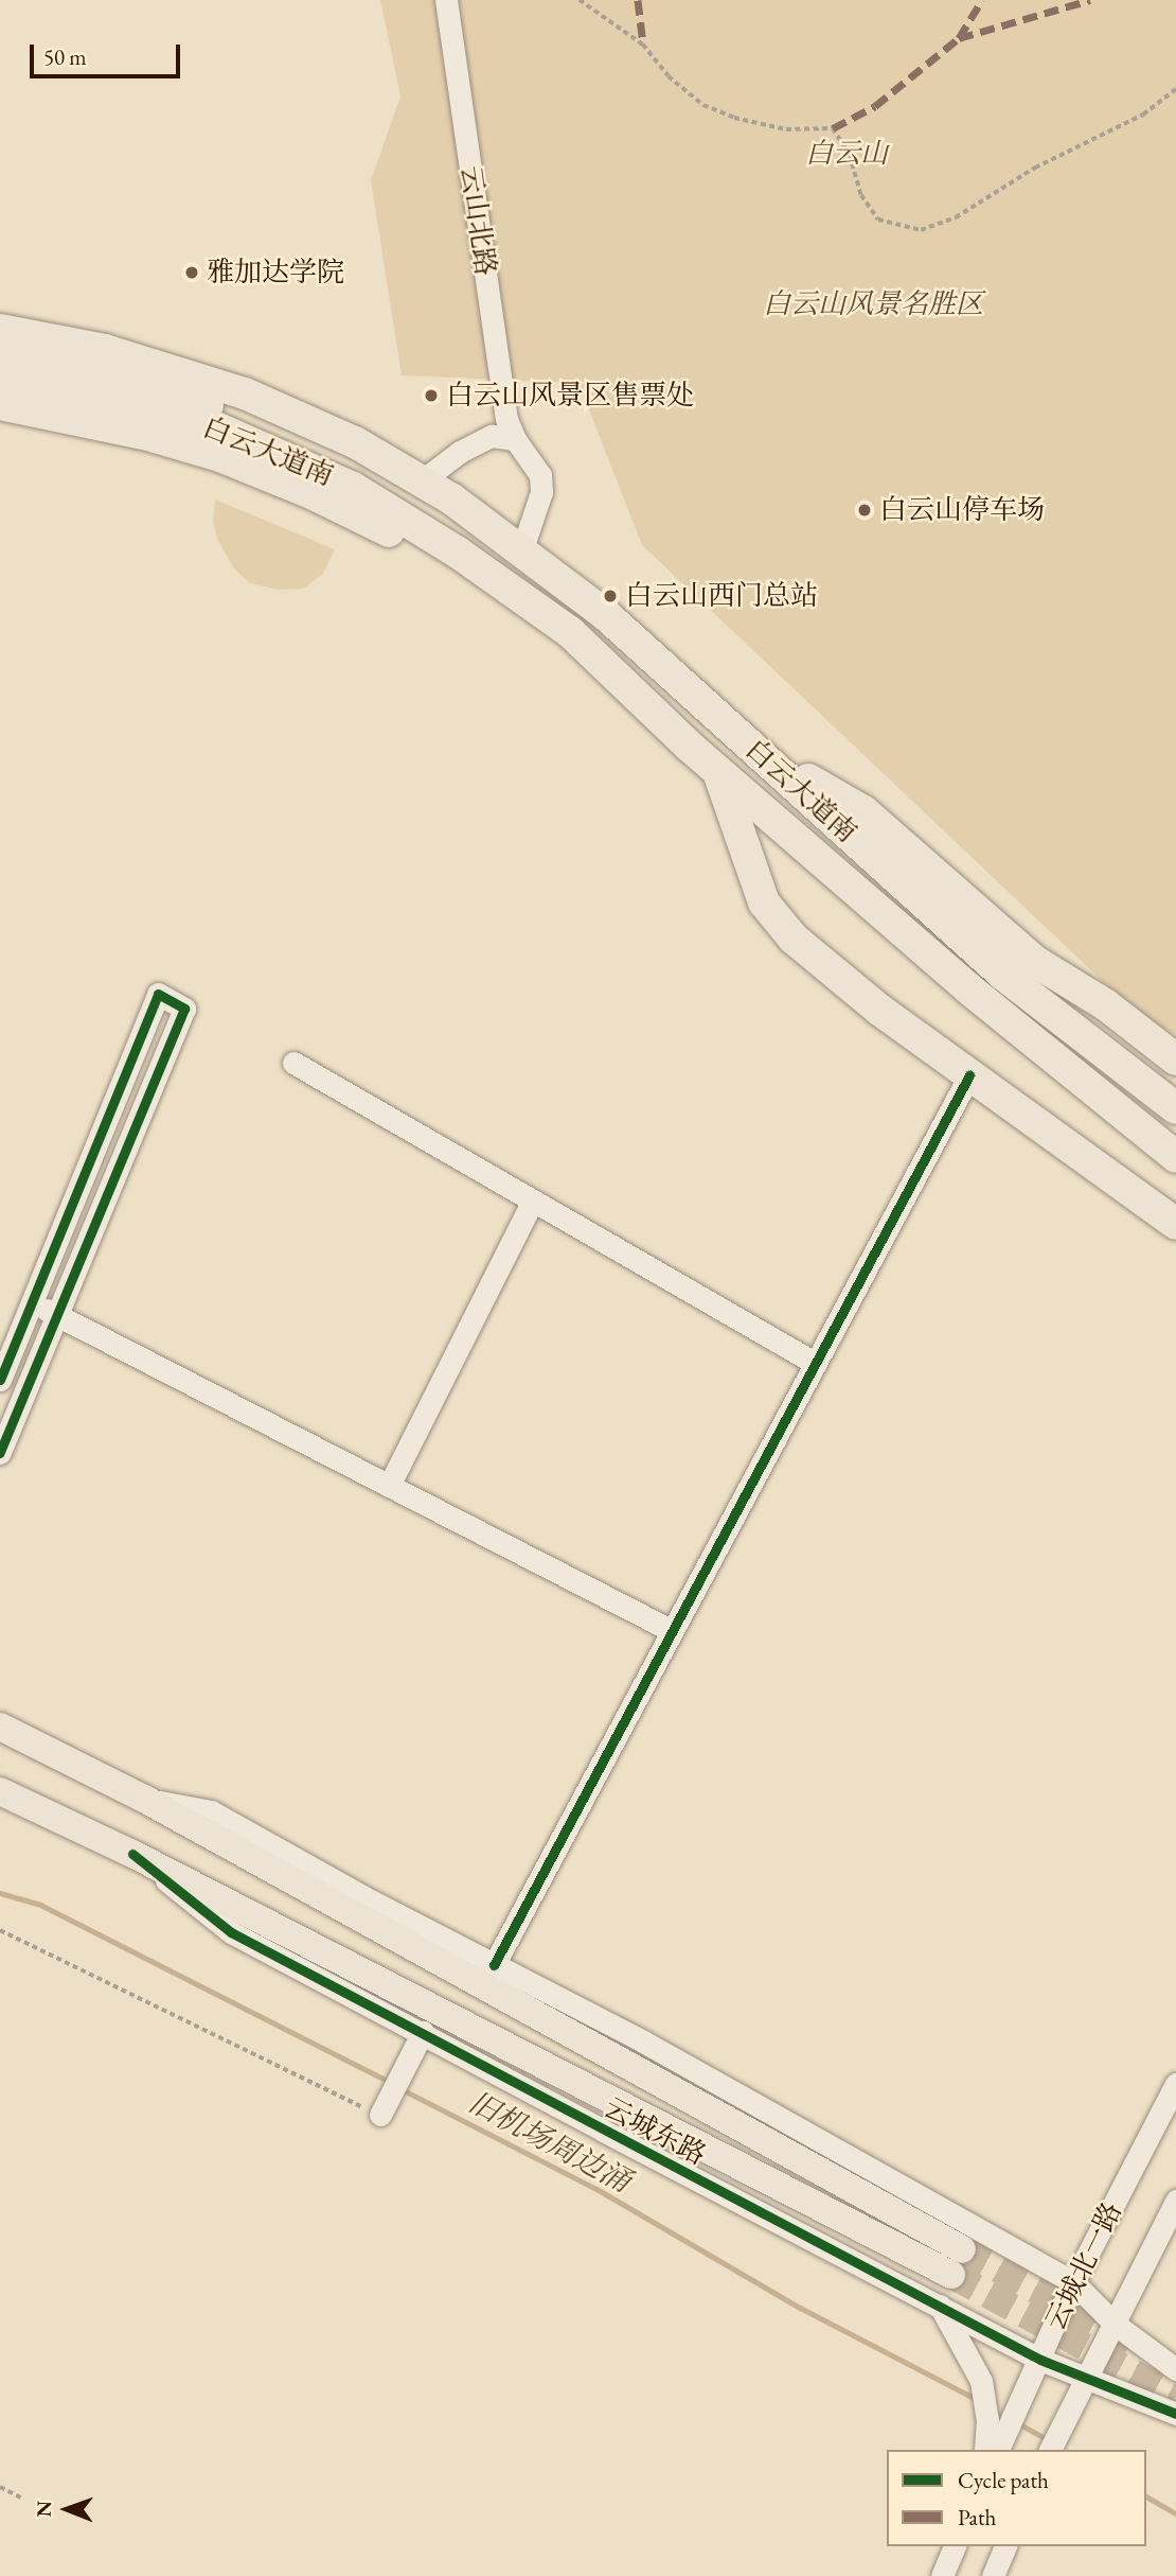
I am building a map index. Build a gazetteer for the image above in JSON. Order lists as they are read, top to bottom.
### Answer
{
  "streets": {
    "highway": ["白云大道南"],
    "main road": ["云城东路"],
    "street": ["云山北路", "云城北一路"]
  },
  "crossings": [
    ["云山北路", "白云大道南"],
    ["云城东路", "云城北一路"]
  ],
  "water": ["旧机场周边涌"],
  "parks": ["白云山", "白云山风景名胜区"],
  "places": [
    "雅加达学院",
    "白云山风景区售票处",
    "白云山停车场",
    "白云山西门总站"
  ],
  "legend": ["Cycle path", "Path"],
  "scale_bar": "50 m",
  "north": "left"
}
